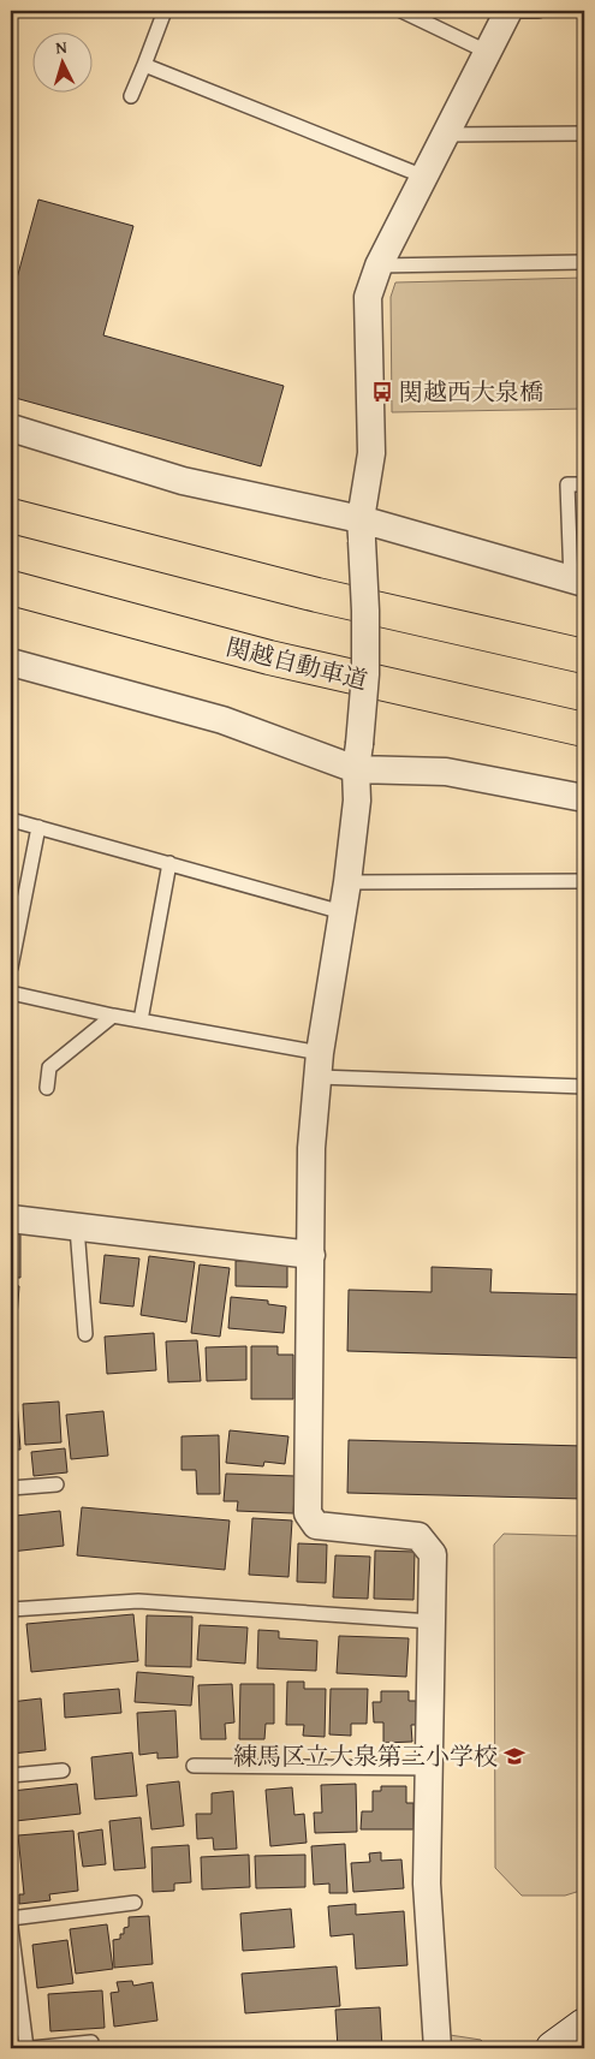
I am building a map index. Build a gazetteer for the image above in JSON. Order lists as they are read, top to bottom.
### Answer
{
  "streets": {
    "highway": ["関越自動車道"]
  },
  "places": {
    "bus stop": ["関越西大泉橋"],
    "school or university": ["練馬区立大泉第三小学校"]
  },
  "north": "top"
}
